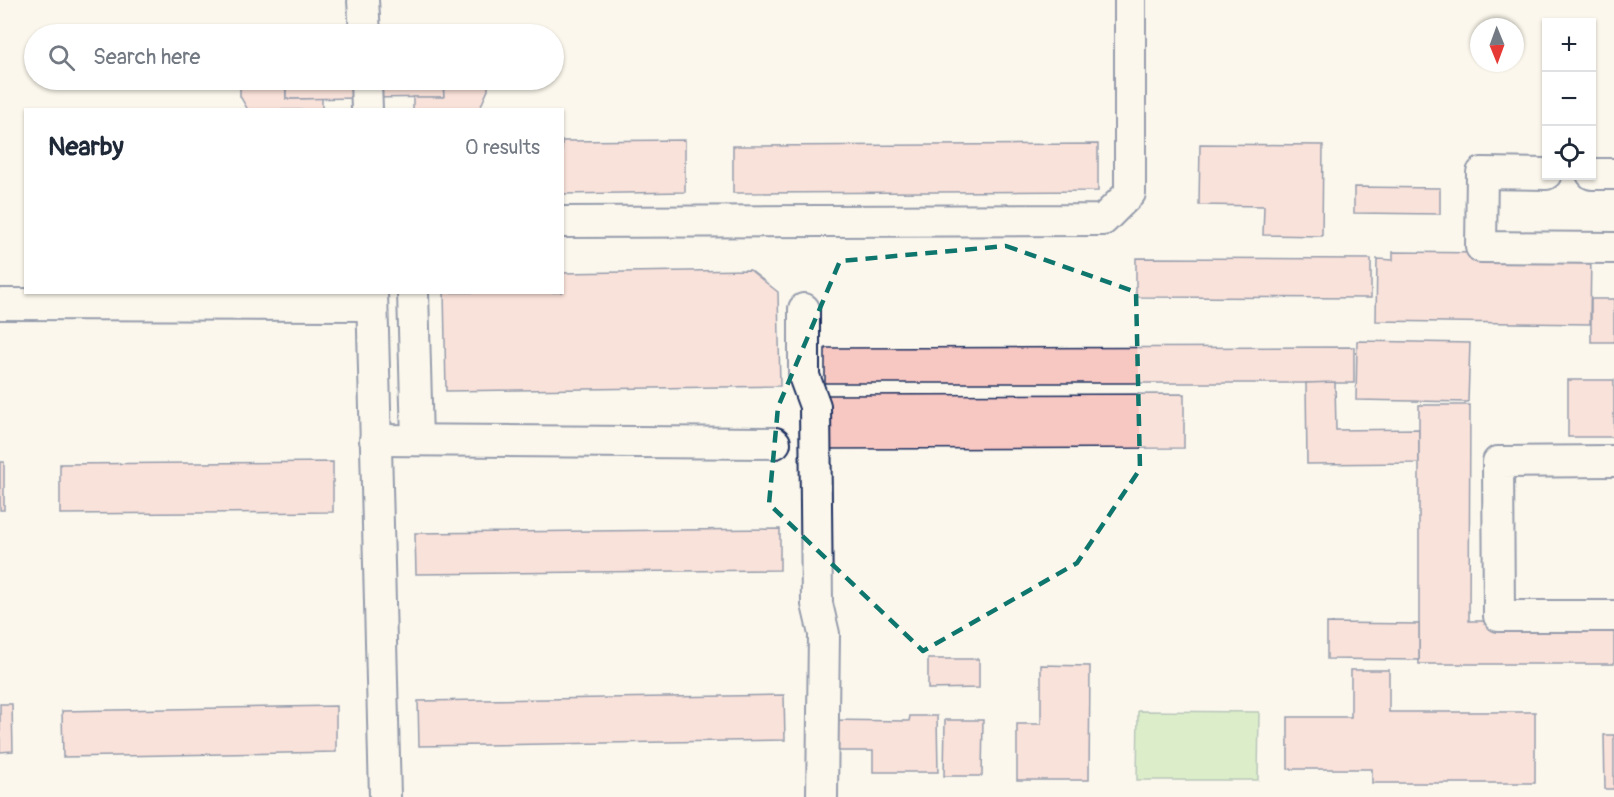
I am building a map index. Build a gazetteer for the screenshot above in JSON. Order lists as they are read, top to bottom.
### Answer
{
  "north": "bottom",
  "page": {
    "map_buttons": ["+", "−"],
    "search": "Search here",
    "heading": ["Nearby", "0 results"]
  }
}
